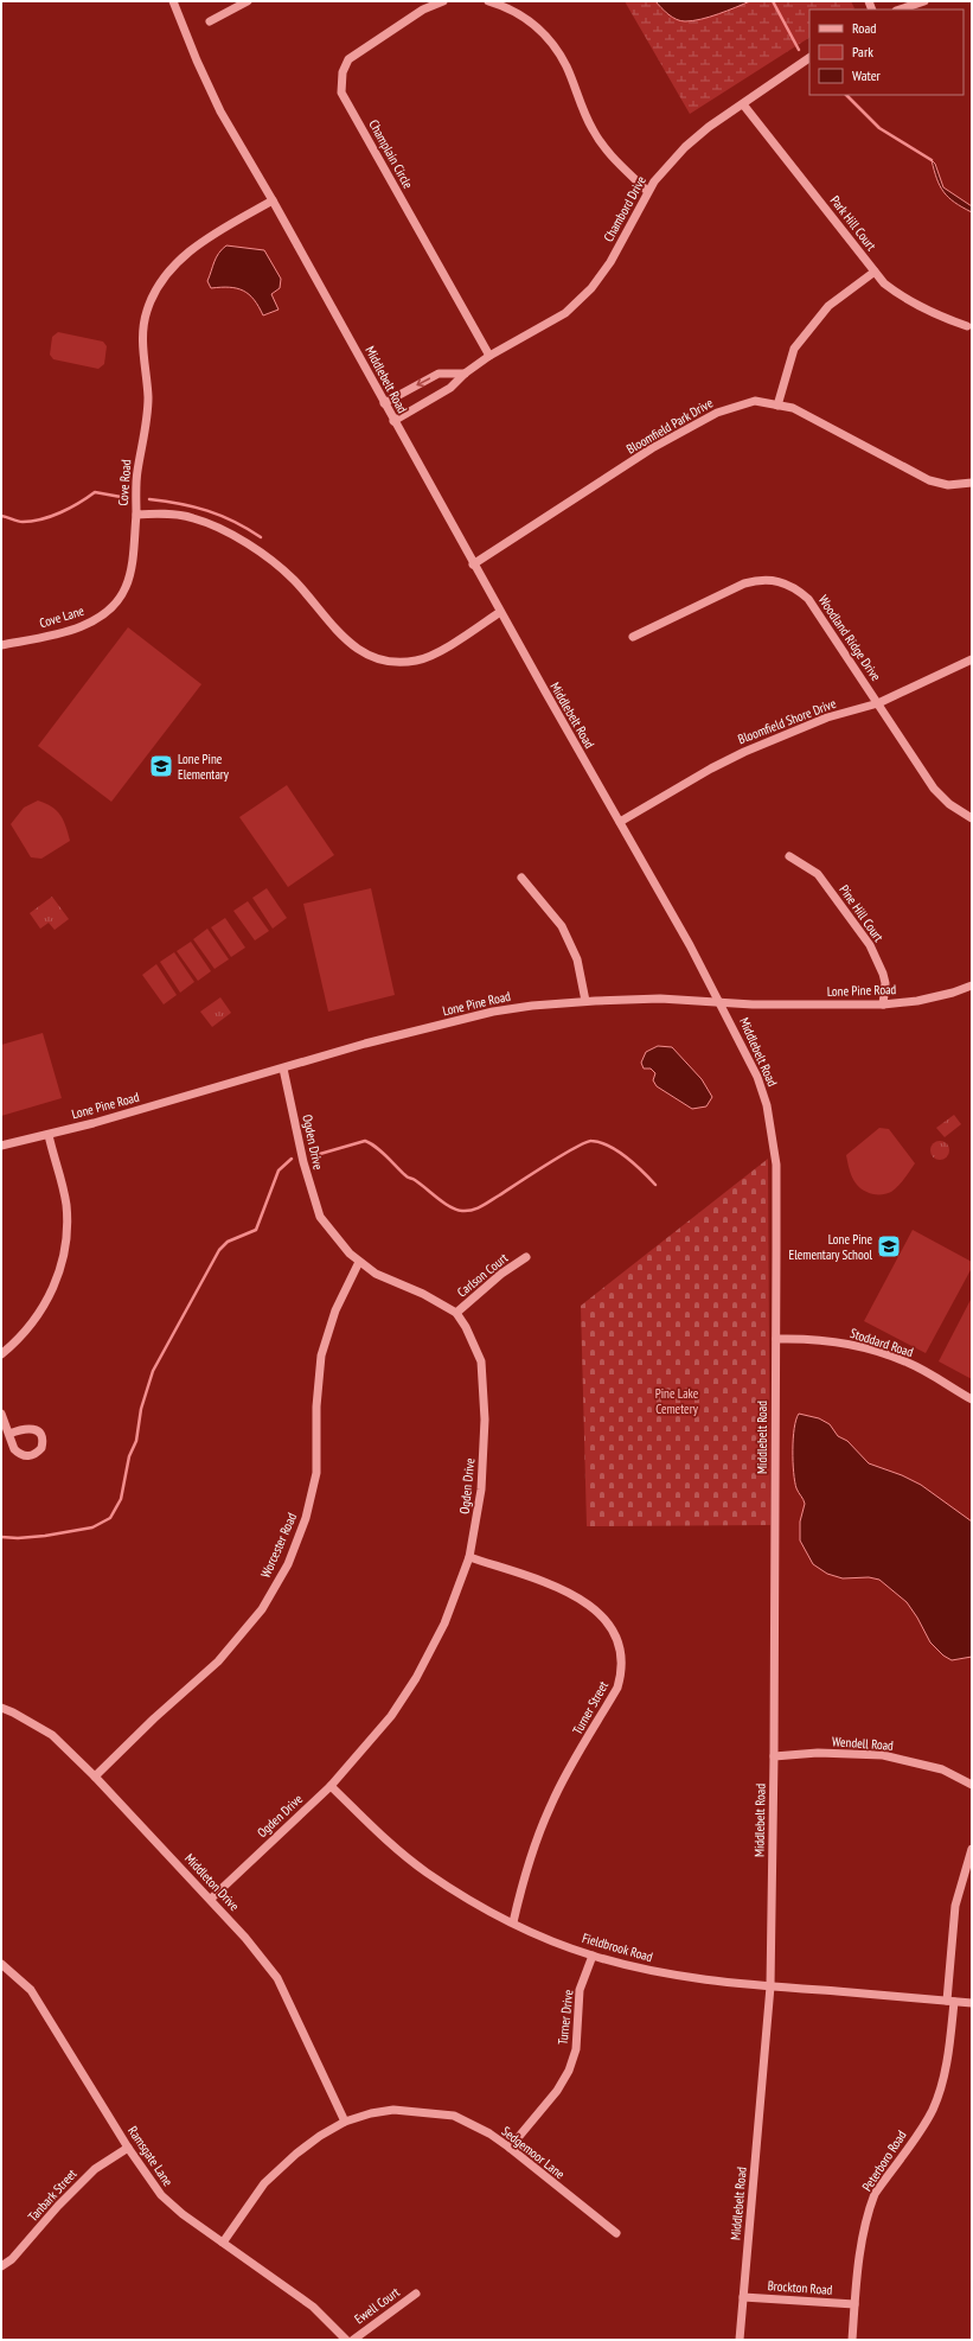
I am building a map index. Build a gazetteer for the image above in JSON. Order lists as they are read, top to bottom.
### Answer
{
  "streets": {
    "street": [
      "Champlain Circle",
      "Chambord Drive",
      "Park Hill Court",
      "Middlebelt Road",
      "Bloomfield Park Drive",
      "Cove Road",
      "Cove Lane",
      "Woodland Ridge Drive",
      "Bloomfield Shore Drive",
      "Pine Hill Court",
      "Lone Pine Road",
      "Ogden Drive",
      "Carlson Court",
      "Stoddard Road",
      "Worcester Road",
      "Turner Street",
      "Wendell Road",
      "Middleton Drive",
      "Fieldbrook Road",
      "Turner Drive",
      "Sedgemoor Lane",
      "Ramsgate Lane",
      "Peterboro Road",
      "Tanbark Street",
      "Brockton Road",
      "Ewell Court"
    ]
  },
  "crossings": [
    ["Champlain Circle", "Chambord Drive"],
    ["Chambord Drive", "Park Hill Court"],
    ["Chambord Drive", "Middlebelt Road"],
    ["Middlebelt Road", "Bloomfield Park Drive"],
    ["Middlebelt Road", "Cove Road"],
    ["Middlebelt Road", "Bloomfield Shore Drive"],
    ["Middlebelt Road", "Lone Pine Road"],
    ["Middlebelt Road", "Stoddard Road"],
    ["Middlebelt Road", "Wendell Road"],
    ["Middlebelt Road", "Fieldbrook Road"],
    ["Middlebelt Road", "Brockton Road"],
    ["Cove Road", "Cove Lane"],
    ["Woodland Ridge Drive", "Bloomfield Shore Drive"],
    ["Pine Hill Court", "Lone Pine Road"],
    ["Lone Pine Road", "Ogden Drive"],
    ["Ogden Drive", "Carlson Court"],
    ["Ogden Drive", "Worcester Road"],
    ["Ogden Drive", "Turner Street"],
    ["Ogden Drive", "Middleton Drive"],
    ["Ogden Drive", "Fieldbrook Road"],
    ["Worcester Road", "Middleton Drive"],
    ["Turner Street", "Fieldbrook Road"],
    ["Middleton Drive", "Sedgemoor Lane"],
    ["Fieldbrook Road", "Turner Drive"],
    ["Fieldbrook Road", "Peterboro Road"],
    ["Turner Drive", "Sedgemoor Lane"],
    ["Sedgemoor Lane", "Ramsgate Lane"],
    ["Ramsgate Lane", "Tanbark Street"],
    ["Peterboro Road", "Brockton Road"]
  ],
  "parks": ["Pine Lake Cemetery"],
  "places": {
    "school or university": ["Lone Pine Elementary", "Lone Pine Elementary School"]
  },
  "legend": ["Road", "Park", "Water"]
}
